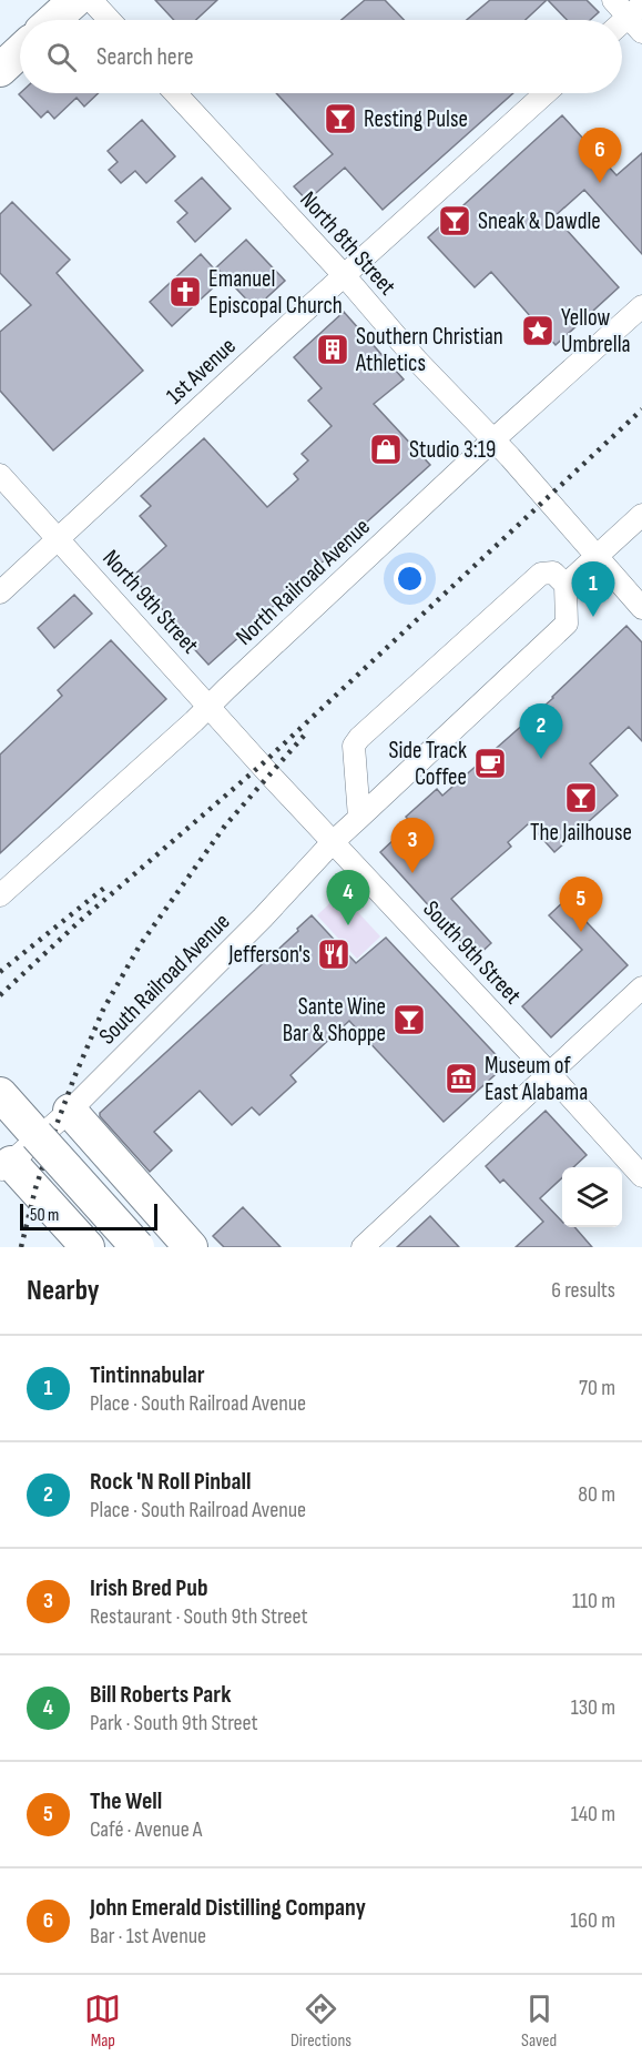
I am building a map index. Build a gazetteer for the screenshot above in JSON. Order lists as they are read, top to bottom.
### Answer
{
  "streets": {
    "street": [
      "North 8th Street",
      "1st Avenue",
      "North Railroad Avenue",
      "North 9th Street",
      "South 9th Street",
      "South Railroad Avenue"
    ]
  },
  "crossings": [
    ["North 8th Street", "1st Avenue"],
    ["North 8th Street", "North Railroad Avenue"],
    ["1st Avenue", "North 9th Street"],
    ["North Railroad Avenue", "North 9th Street"],
    ["North 9th Street", "South 9th Street"],
    ["South 9th Street", "South Railroad Avenue"]
  ],
  "places": {
    "bar": [
      "Resting Pulse",
      "Sneak & Dawdle",
      "The Jailhouse",
      "Sante Wine Bar & Shoppe"
    ],
    "church": ["Emanuel Episcopal Church"],
    "place": ["Yellow Umbrella"],
    "building": ["Southern Christian Athletics"],
    "shop": ["Studio 3:19"],
    "cafe": ["Side Track Coffee"],
    "restaurant": ["Jefferson's"],
    "museum": ["Museum of East Alabama"]
  },
  "scale_bar": "50 m",
  "page": {
    "search": "Search here",
    "pins": [
      "6",
      "1",
      "2",
      "3",
      "4",
      "5"
    ],
    "scale": "50 m",
    "heading": ["Nearby", "6 results"],
    "list": [
      {
        "mark": "1",
        "name": "Tintinnabular",
        "note": "Place · South Railroad Avenue",
        "value": "70 m"
      },
      {
        "mark": "2",
        "name": "Rock 'N Roll Pinball",
        "note": "Place · South Railroad Avenue",
        "value": "80 m"
      },
      {
        "mark": "3",
        "name": "Irish Bred Pub",
        "note": "Restaurant · South 9th Street",
        "value": "110 m"
      },
      {
        "mark": "4",
        "name": "Bill Roberts Park",
        "note": "Park · South 9th Street",
        "value": "130 m"
      },
      {
        "mark": "5",
        "name": "The Well",
        "note": "Café · Avenue A",
        "value": "140 m"
      },
      {
        "mark": "6",
        "name": "John Emerald Distilling Company",
        "note": "Bar · 1st Avenue",
        "value": "160 m"
      }
    ],
    "nav": ["Map", "Directions", "Saved"]
  }
}
